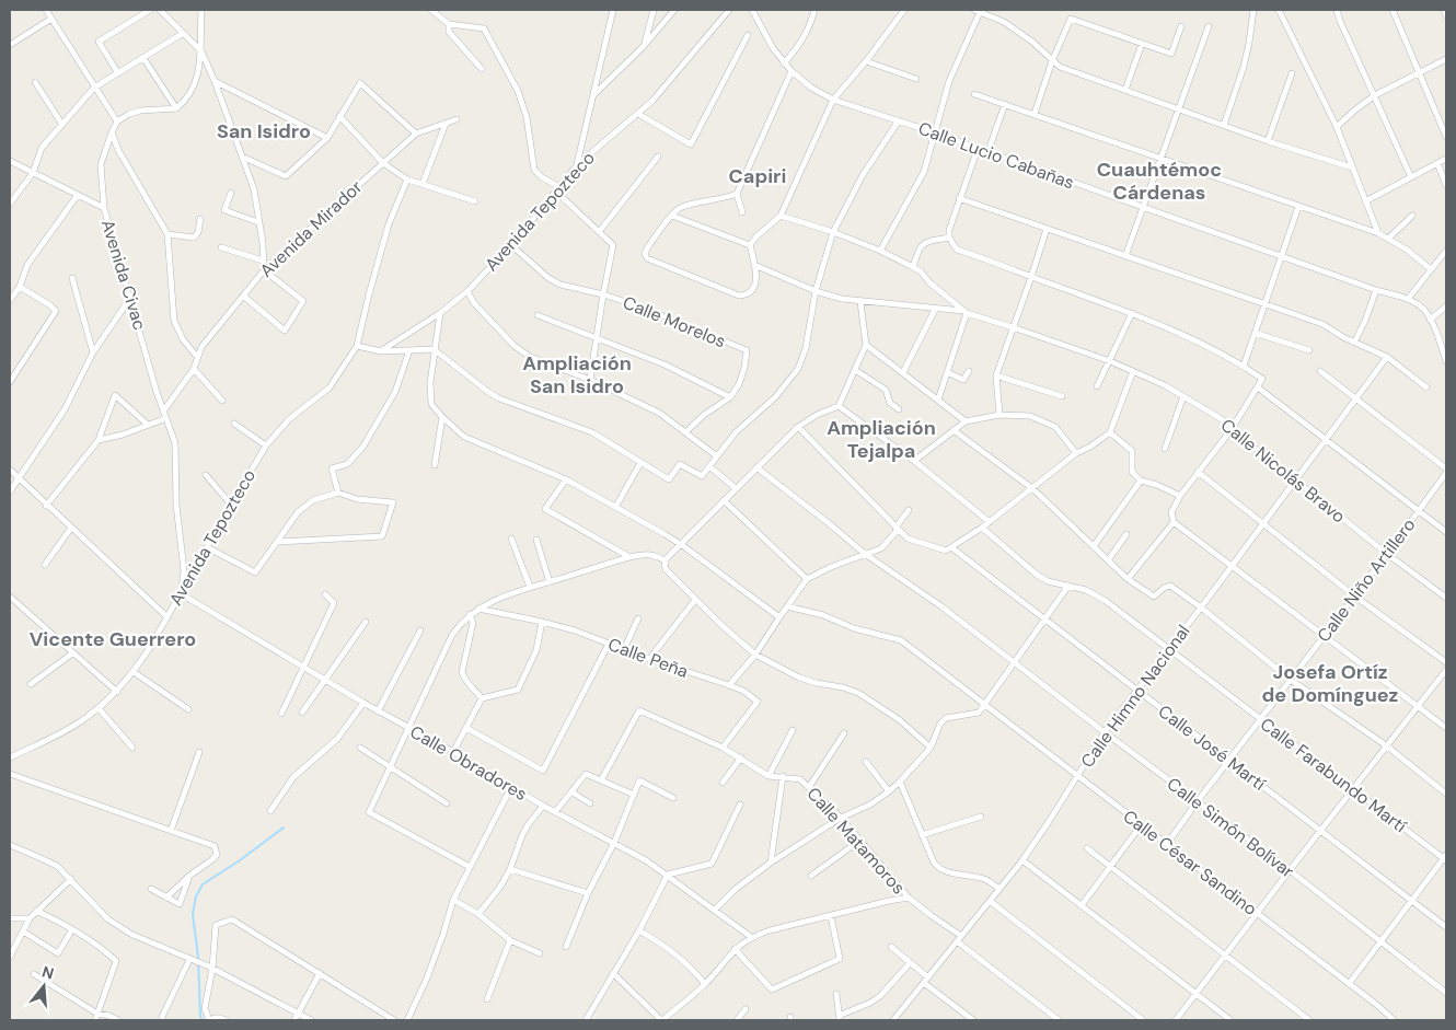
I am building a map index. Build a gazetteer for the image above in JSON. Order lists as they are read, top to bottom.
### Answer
{
  "streets": {
    "street": [
      "Calle Lucio Cabañas",
      "Avenida Tepozteco",
      "Avenida Mirador",
      "Avenida Civac",
      "Calle Morelos",
      "Calle Nicolás Bravo",
      "Calle Niño Artillero",
      "Calle Peña",
      "Calle Himno Nacional",
      "Calle José Martí",
      "Calle Obradores",
      "Calle Farabundo Martí",
      "Calle Simón Bolívar",
      "Calle Matamoros",
      "Calle César Sandino"
    ]
  },
  "crossings": [
    ["Avenida Tepozteco", "Avenida Civac"],
    ["Avenida Tepozteco", "Calle Morelos"],
    ["Avenida Tepozteco", "Calle Obradores"],
    ["Avenida Mirador", "Avenida Civac"],
    ["Avenida Civac", "Calle Obradores"],
    ["Calle Nicolás Bravo", "Calle Niño Artillero"],
    ["Calle Nicolás Bravo", "Calle Himno Nacional"],
    ["Calle Niño Artillero", "Calle José Martí"],
    ["Calle Niño Artillero", "Calle Farabundo Martí"],
    ["Calle Niño Artillero", "Calle Simón Bolívar"],
    ["Calle Niño Artillero", "Calle César Sandino"],
    ["Calle Himno Nacional", "Calle José Martí"],
    ["Calle Himno Nacional", "Calle Farabundo Martí"],
    ["Calle Himno Nacional", "Calle Simón Bolívar"],
    ["Calle Himno Nacional", "Calle Matamoros"],
    ["Calle Himno Nacional", "Calle César Sandino"]
  ],
  "districts": [
    "San Isidro",
    "Cuauhtémoc Cárdenas",
    "Capiri",
    "Ampliación San Isidro",
    "Ampliación Tejalpa",
    "Vicente Guerrero",
    "Josefa Ortíz de Domínguez"
  ],
  "north": "top"
}
